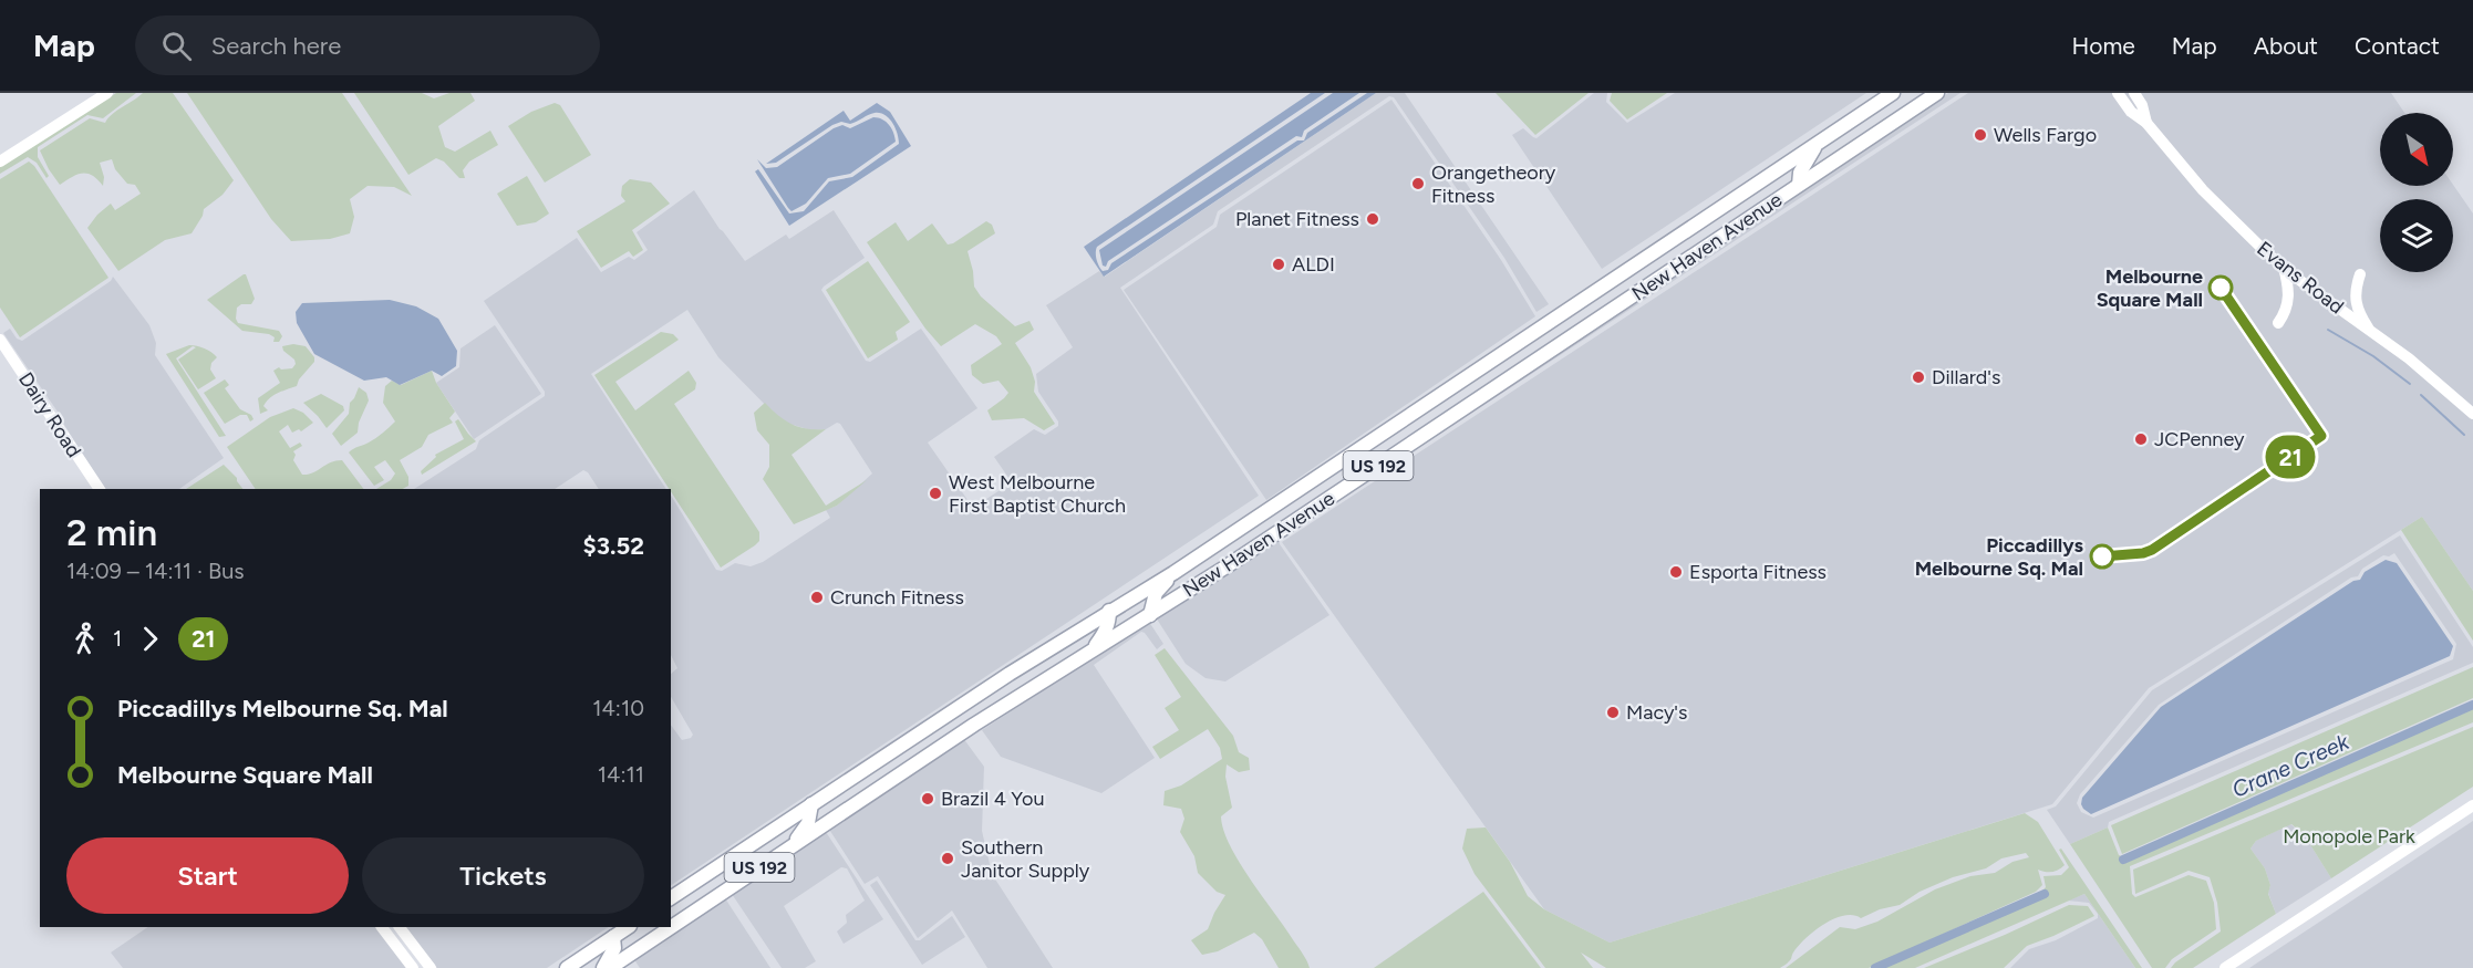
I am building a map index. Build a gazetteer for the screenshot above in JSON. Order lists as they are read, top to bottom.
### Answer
{
  "streets": {
    "main road": ["New Haven Avenue", "US 192"],
    "street": ["Evans Road", "Dairy Road"]
  },
  "water": ["Crane Creek"],
  "parks": ["Monopole Park"],
  "places": [
    "Wells Fargo",
    "Orangetheory Fitness",
    "Planet Fitness",
    "ALDI",
    "Melbourne Square Mall",
    "Dillard's",
    "JCPenney",
    "West Melbourne First Baptist Church",
    "Piccadillys Melbourne Sq. Mal",
    "Esporta Fitness",
    "Crunch Fitness",
    "Macy's",
    "Brazil 4 You",
    "Southern Janitor Supply"
  ],
  "lines": ["bus line 21"],
  "north": "bottom right",
  "page": {
    "header": "Map",
    "search": "Search here",
    "nav": [
      "Home",
      "Map",
      "About",
      "Contact"
    ],
    "on_map": "21",
    "heading": ["2 min", "14:09 – 14:11 · Bus", "$3.52"],
    "legs": ["1", "21"],
    "list": [
      {
        "name": "Piccadillys Melbourne Sq. Mal",
        "value": "14:10"
      },
      {
        "name": "Melbourne Square Mall",
        "value": "14:11"
      }
    ],
    "buttons": ["Start", "Tickets"]
  }
}
